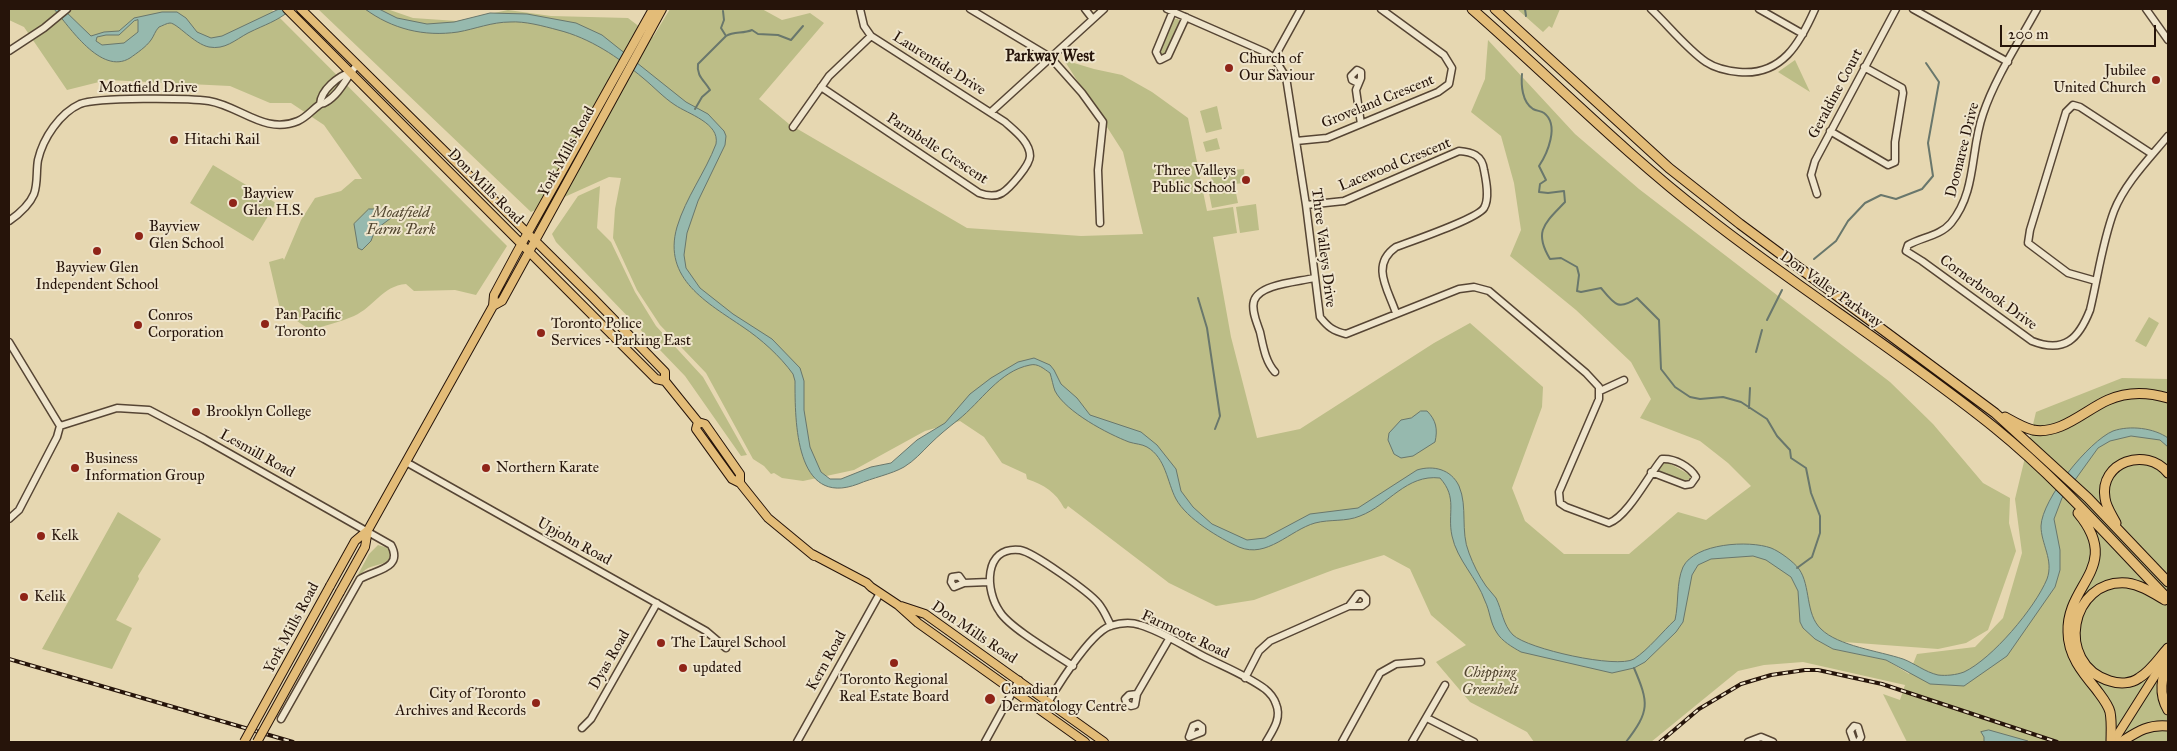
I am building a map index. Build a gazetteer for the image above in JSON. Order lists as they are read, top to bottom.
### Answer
{
  "streets": {
    "highway": ["Don Valley Parkway"],
    "main road": ["York Mills Road", "Don Mills Road"],
    "street": [
      "Laurentide Drive",
      "Moatfield Drive",
      "Geraldine Court",
      "Groveland Crescent",
      "Parmbelle Crescent",
      "Doonaree Drive",
      "Lacewood Crescent",
      "Three Valleys Drive",
      "Cornerbrook Drive",
      "Lesmill Road",
      "Upjohn Road",
      "Farmcote Road",
      "Dyas Road",
      "Kern Road"
    ]
  },
  "crossings": [
    ["Laurentide Drive", "Parmbelle Crescent"],
    ["Moatfield Drive", "Don Mills Road"],
    ["Groveland Crescent", "Three Valleys Drive"],
    ["Doonaree Drive", "Cornerbrook Drive"],
    ["York Mills Road", "Don Mills Road"],
    ["York Mills Road", "Lesmill Road"],
    ["York Mills Road", "Upjohn Road"],
    ["Lacewood Crescent", "Three Valleys Drive"],
    ["Don Mills Road", "Kern Road"],
    ["Upjohn Road", "Dyas Road"]
  ],
  "districts": ["Parkway West"],
  "parks": ["Moatfield Farm Park", "Chipping Greenbelt"],
  "places": [
    "Church of Our Saviour",
    "Jubilee United Church",
    "Hitachi Rail",
    "Three Valleys Public School",
    "Bayview Glen H.S.",
    "Bayview Glen School",
    "Bayview Glen Independent School",
    "Pan Pacific Toronto",
    "Conros Corporation",
    "Toronto Police Services - Parking East",
    "Brooklyn College",
    "Business Information Group",
    "Northern Karate",
    "Kelk",
    "Kelik",
    "The Laurel School",
    "Toronto Regional Real Estate Board",
    "updated",
    "Canadian Dermatology Centre",
    "City of Toronto Archives and Records"
  ],
  "scale_bar": "200 m"
}
